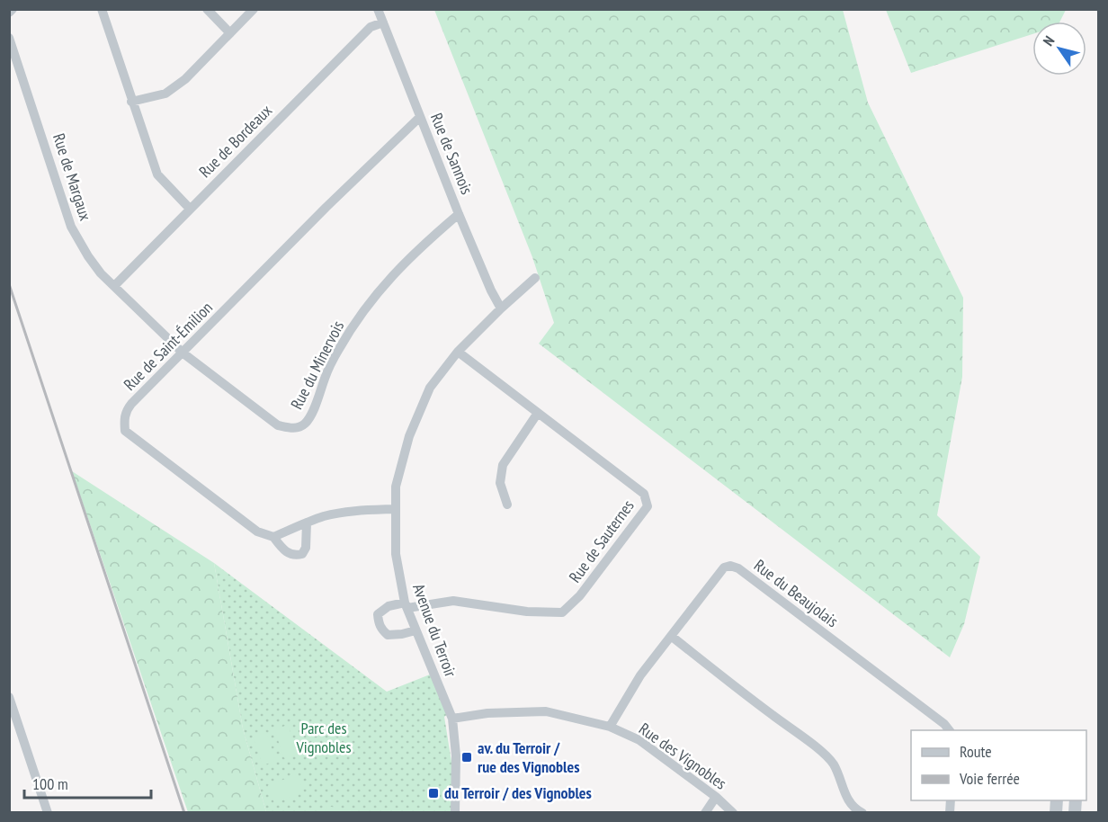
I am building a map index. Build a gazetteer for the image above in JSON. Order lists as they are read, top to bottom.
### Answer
{
  "streets": {
    "street": [
      "Rue de Bordeaux",
      "Rue de Sannois",
      "Rue de Margaux",
      "Rue de Saint-Émilion",
      "Rue du Minervois",
      "Rue de Sauternes",
      "Rue du Beaujolais",
      "Avenue du Terroir",
      "Rue des Vignobles"
    ]
  },
  "crossings": [
    ["Rue de Bordeaux", "Rue de Sannois"],
    ["Rue de Bordeaux", "Rue de Margaux"],
    ["Rue de Sannois", "Rue de Saint-Émilion"],
    ["Rue de Sannois", "Rue du Minervois"],
    ["Rue de Sannois", "Avenue du Terroir"],
    ["Rue de Margaux", "Rue de Saint-Émilion"],
    ["Rue de Margaux", "Rue du Minervois"],
    ["Rue de Saint-Émilion", "Rue du Minervois"],
    ["Rue de Sauternes", "Avenue du Terroir"],
    ["Rue du Beaujolais", "Rue des Vignobles"],
    ["Avenue du Terroir", "Rue des Vignobles"]
  ],
  "parks": ["Parc des Vignobles"],
  "places": {
    "transit": ["av. du Terroir / rue des Vignobles", "du Terroir / des Vignobles"]
  },
  "legend": ["Route", "Voie ferrée"],
  "scale_bar": "100 m",
  "north": "top left"
}
